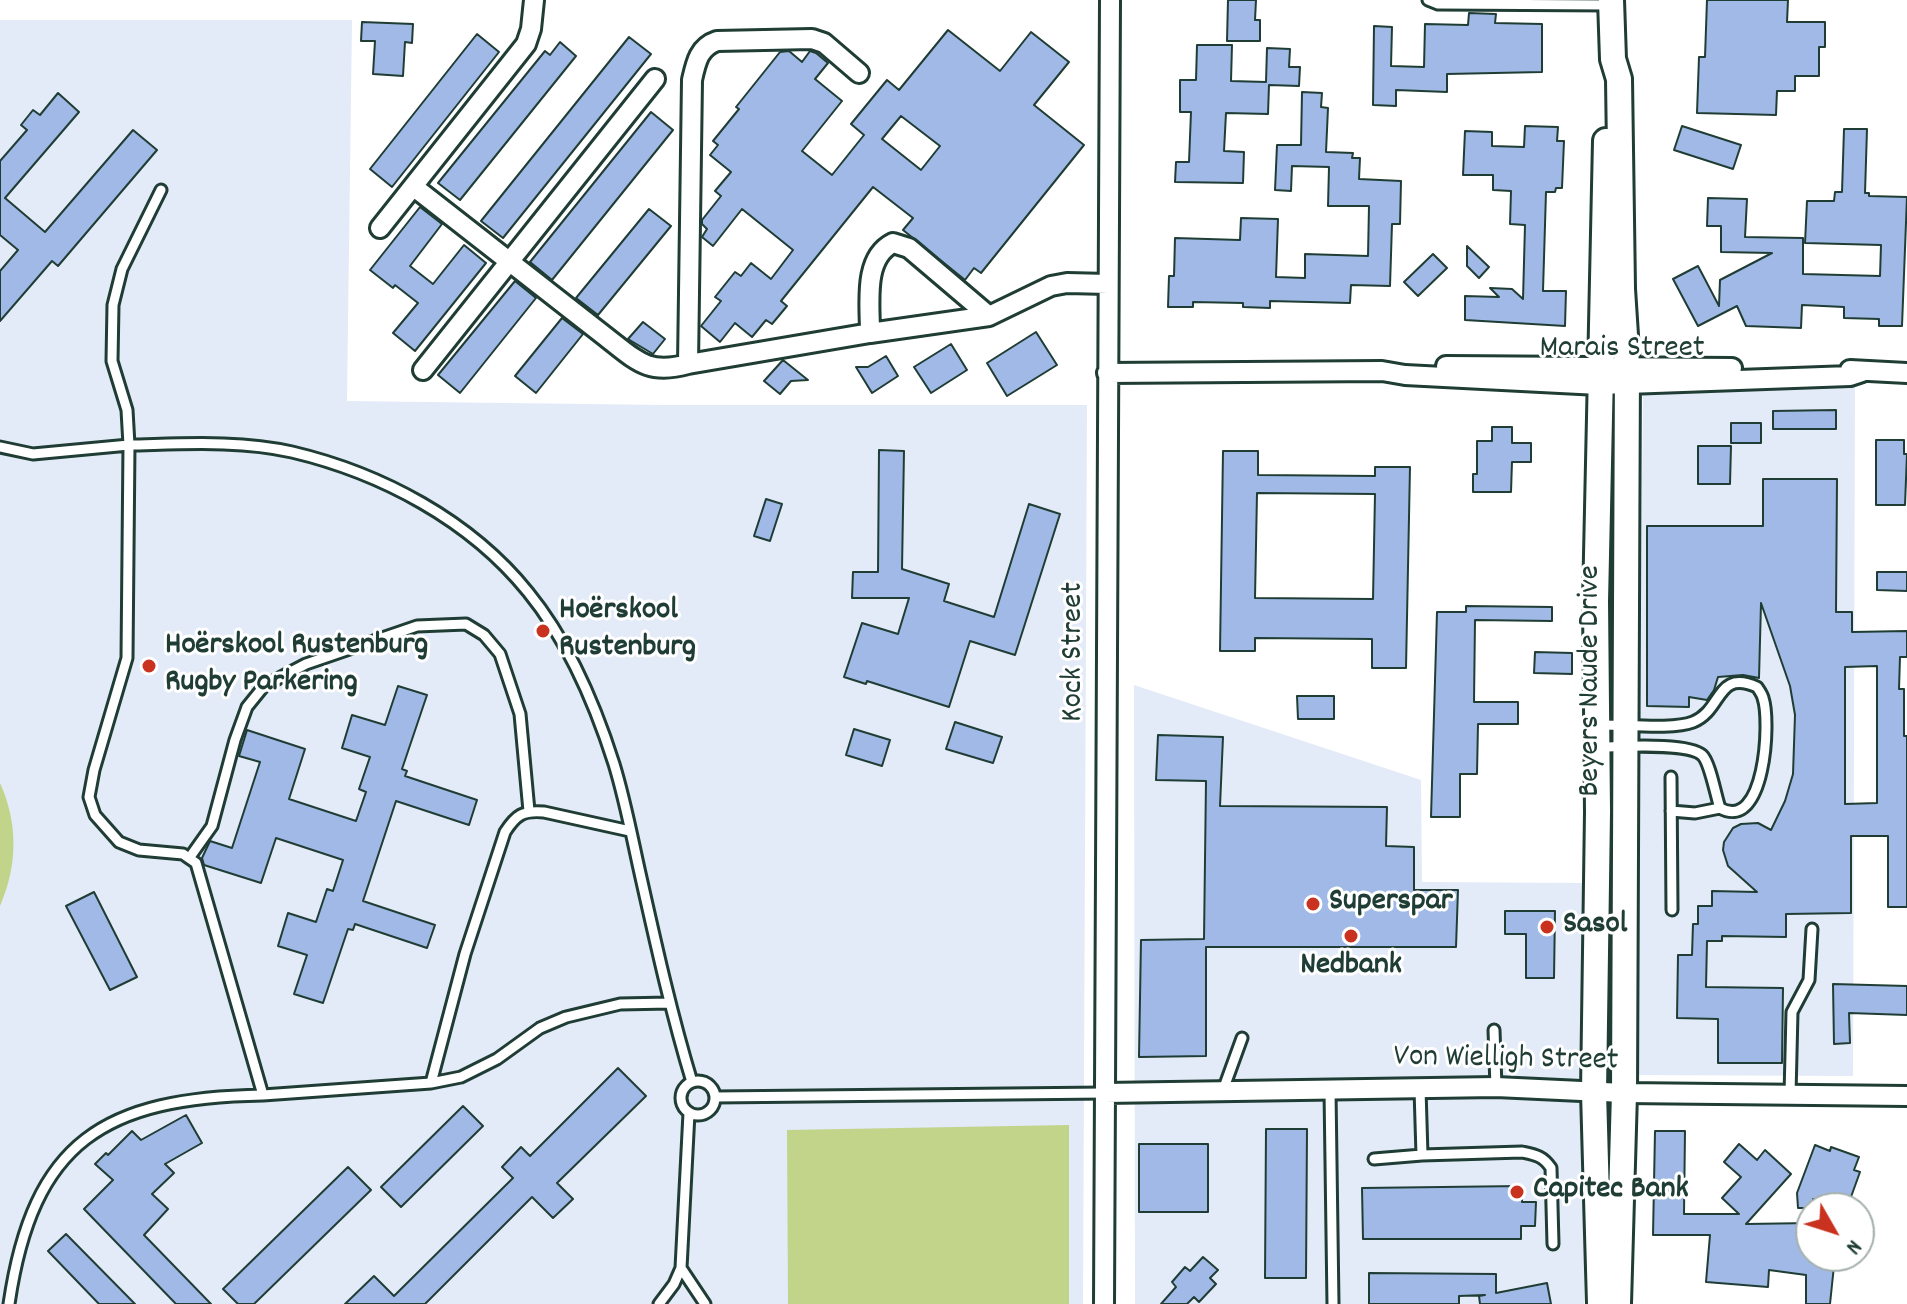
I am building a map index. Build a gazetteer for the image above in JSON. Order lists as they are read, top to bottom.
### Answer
{
  "streets": {
    "street": [
      "Marais Street",
      "Kock Street",
      "Beyers Naude Drive",
      "Von Wielligh Street"
    ]
  },
  "crossings": [
    ["Marais Street", "Kock Street"],
    ["Marais Street", "Beyers Naude Drive"],
    ["Kock Street", "Von Wielligh Street"],
    ["Beyers Naude Drive", "Von Wielligh Street"]
  ],
  "places": [
    "Hoërskool Rustenburg",
    "Hoërskool Rustenburg Rugby Parkering",
    "Superspar",
    "Sasol",
    "Nedbank",
    "Capitec Bank"
  ],
  "north": "bottom right"
}
